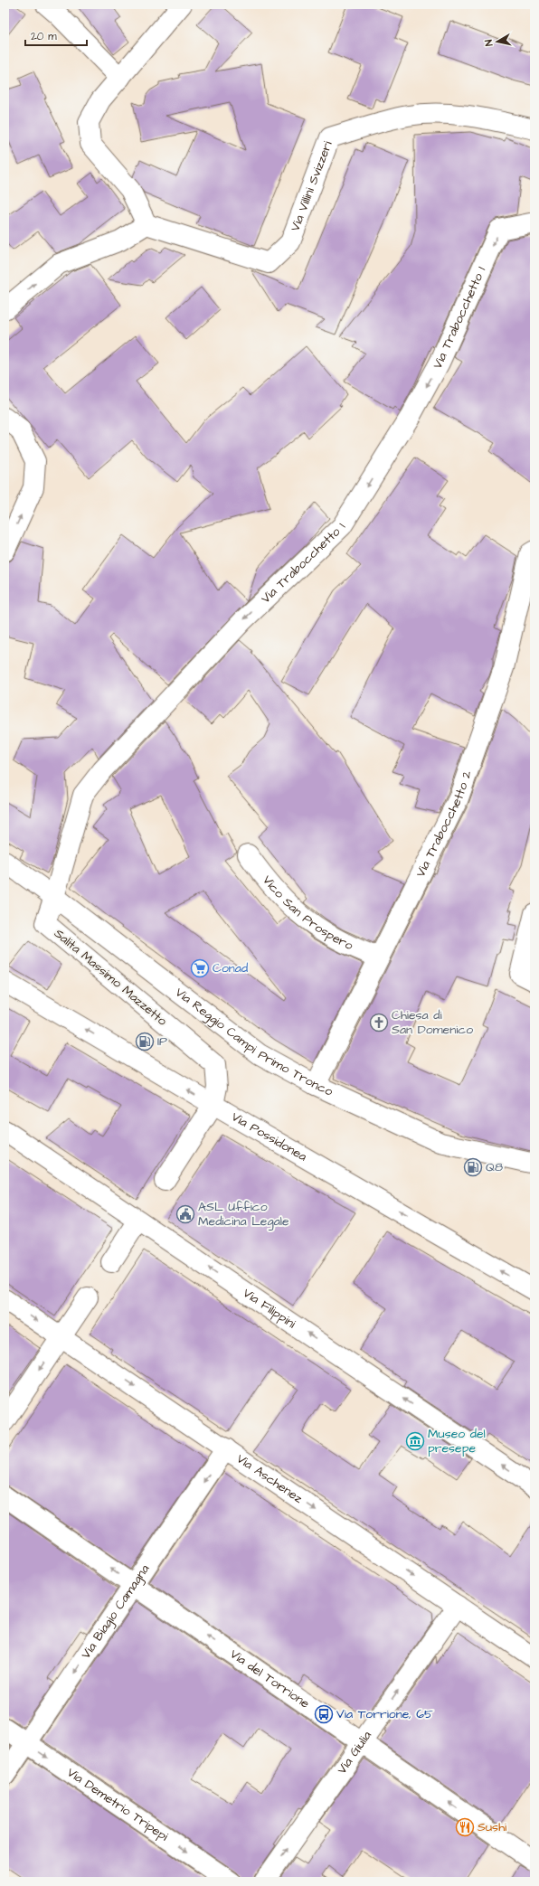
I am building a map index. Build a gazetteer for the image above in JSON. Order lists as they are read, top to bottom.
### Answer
{
  "streets": {
    "street": [
      "Via Villini Svizzeri",
      "Via Trabocchetto 1",
      "Via Trabocchetto 2",
      "Vico San Prospero",
      "Salita Massimo Mazzetto",
      "Via Reggio Campi Primo Tronco",
      "Via Possidonea",
      "Via Filippini",
      "Via Aschenez",
      "Via Biagio Camagna",
      "Via del Torrione",
      "Via Giulia",
      "Via Demetrio Tripepi"
    ]
  },
  "crossings": [
    ["Via Trabocchetto 1", "Salita Massimo Mazzetto"],
    ["Via Trabocchetto 1", "Via Reggio Campi Primo Tronco"],
    ["Via Trabocchetto 2", "Vico San Prospero"],
    ["Via Trabocchetto 2", "Via Reggio Campi Primo Tronco"],
    ["Salita Massimo Mazzetto", "Via Reggio Campi Primo Tronco"],
    ["Salita Massimo Mazzetto", "Via Possidonea"],
    ["Via Aschenez", "Via Biagio Camagna"],
    ["Via Aschenez", "Via Giulia"],
    ["Via Biagio Camagna", "Via del Torrione"],
    ["Via Biagio Camagna", "Via Demetrio Tripepi"],
    ["Via del Torrione", "Via Giulia"]
  ],
  "one_way": [
    "Via Trabocchetto 1",
    "Via Possidonea",
    "Via Filippini",
    "Via Aschenez",
    "Via Biagio Camagna",
    "Via del Torrione",
    "Via Giulia",
    "Via Demetrio Tripepi"
  ],
  "places": {
    "supermarket": ["Conad"],
    "church": ["Chiesa di San Domenico"],
    "fuel station": ["IP", "Q8"],
    "public building": ["ASL Uffico Medicina Legale"],
    "museum": ["Museo del presepe"],
    "bus stop": ["Via Torrione, 65"],
    "restaurant": ["Sushi"]
  },
  "scale_bar": "20 m",
  "north": "left"
}
